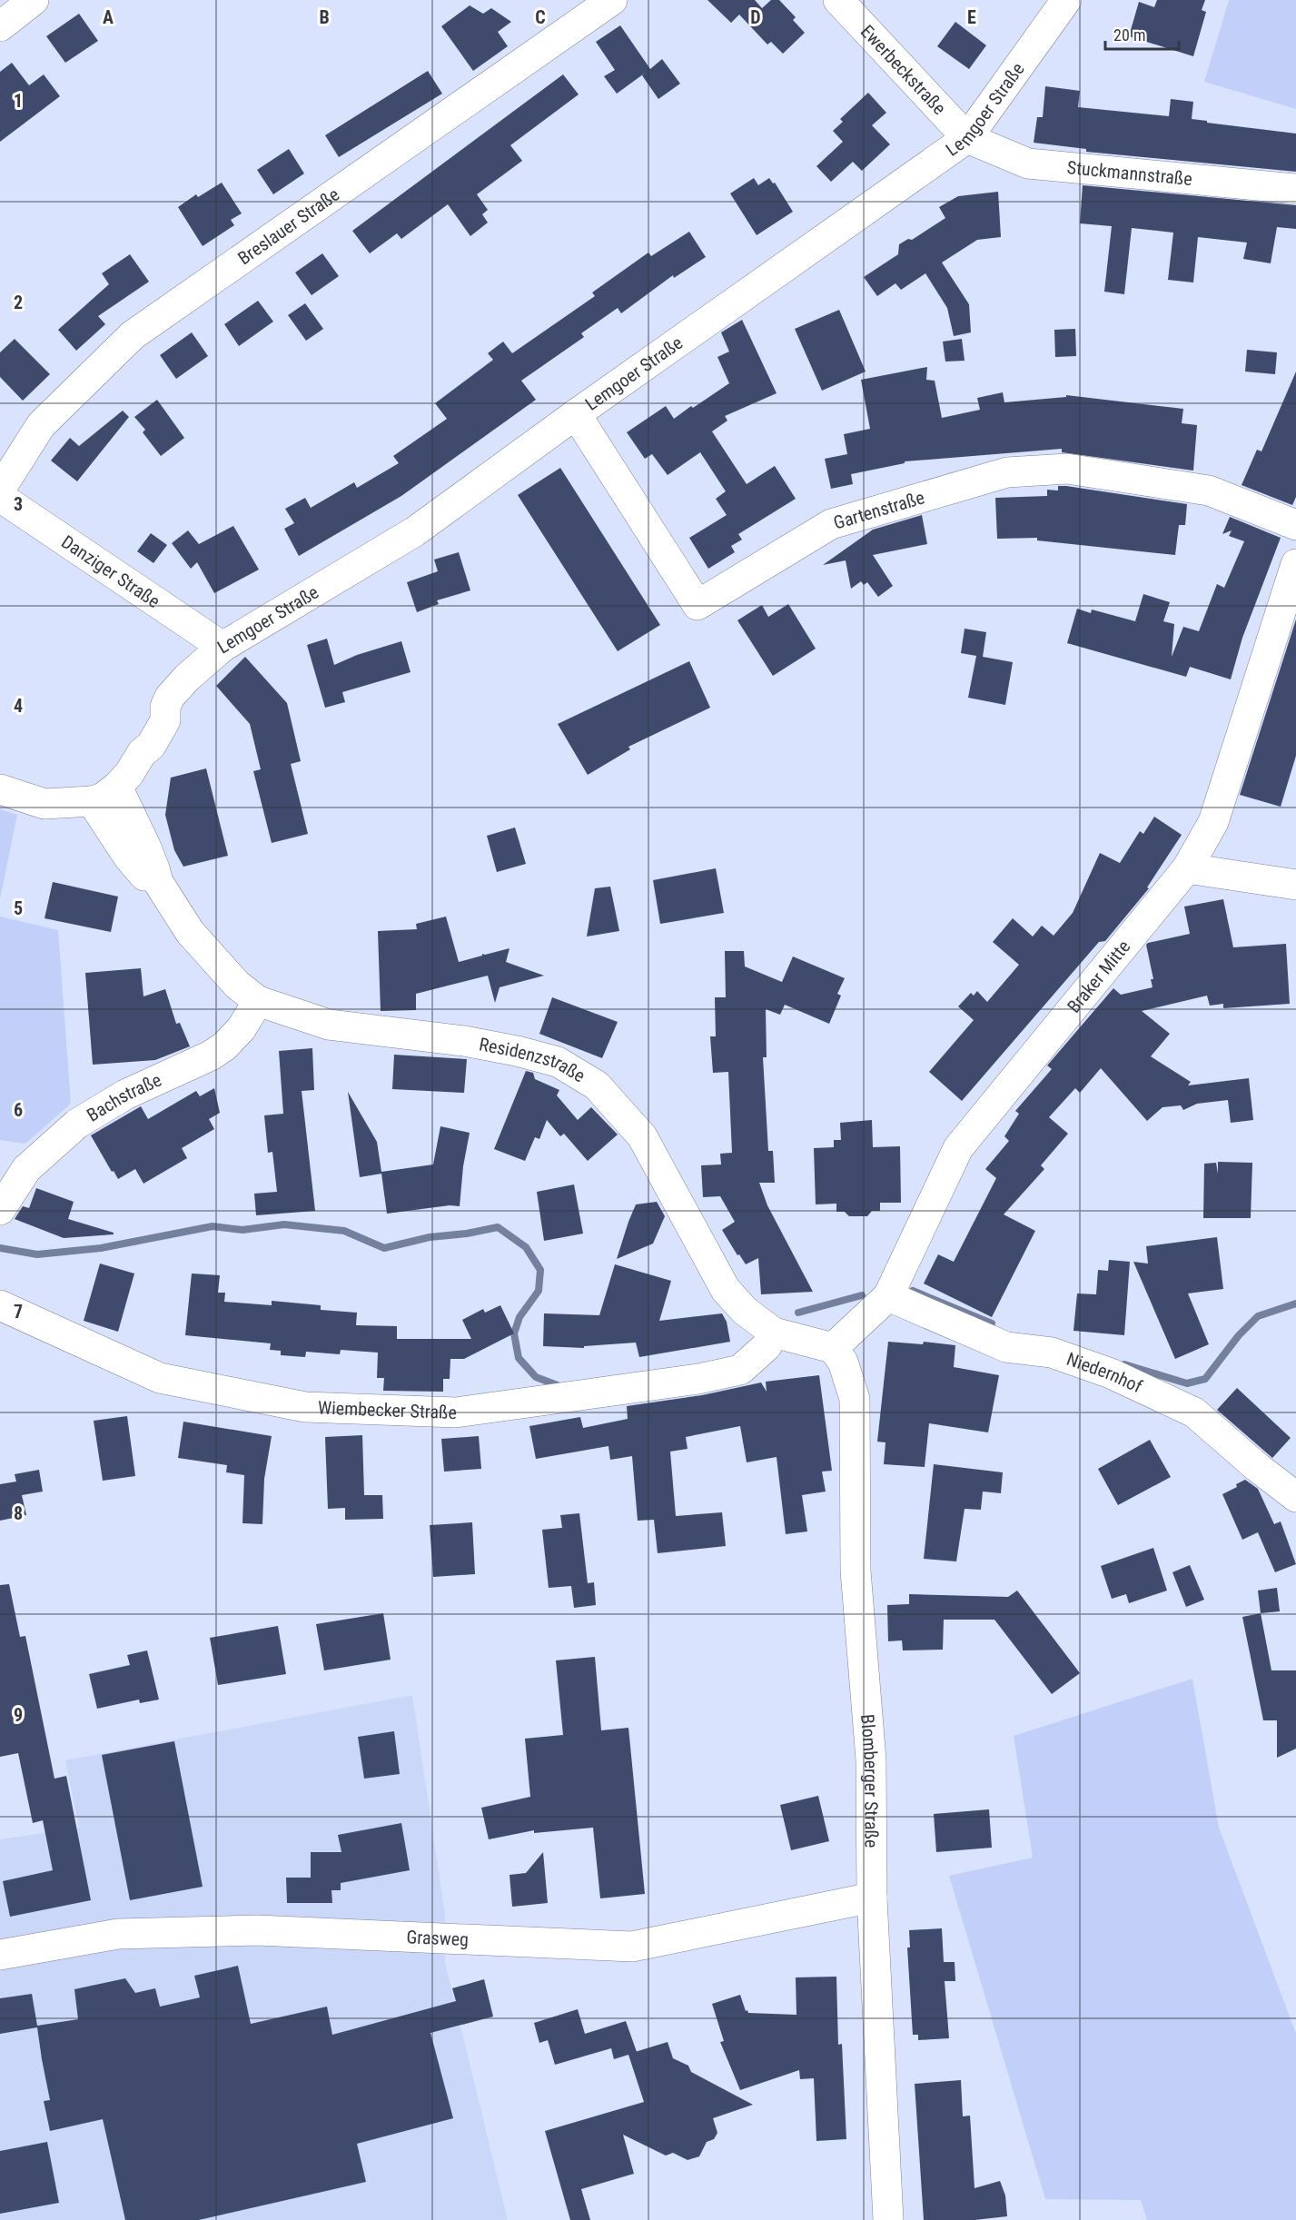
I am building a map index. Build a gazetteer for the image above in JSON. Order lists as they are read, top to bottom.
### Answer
{
  "streets": {
    "street": [
      "Ewerbeckstraße",
      "Lemgoer Straße",
      "Stuckmannstraße",
      "Breslauer Straße",
      "Gartenstraße",
      "Danziger Straße",
      "Braker Mitte",
      "Residenzstraße",
      "Bachstraße",
      "Niedernhof",
      "Wiembecker Straße",
      "Blomberger Straße",
      "Grasweg"
    ]
  },
  "crossings": [
    ["Ewerbeckstraße", "Lemgoer Straße"],
    ["Ewerbeckstraße", "Stuckmannstraße"],
    ["Lemgoer Straße", "Stuckmannstraße"],
    ["Lemgoer Straße", "Gartenstraße"],
    ["Lemgoer Straße", "Danziger Straße"],
    ["Lemgoer Straße", "Residenzstraße"],
    ["Braker Mitte", "Residenzstraße"],
    ["Braker Mitte", "Niedernhof"],
    ["Braker Mitte", "Blomberger Straße"],
    ["Residenzstraße", "Bachstraße"],
    ["Residenzstraße", "Wiembecker Straße"],
    ["Residenzstraße", "Blomberger Straße"],
    ["Blomberger Straße", "Grasweg"]
  ],
  "scale_bar": "20 m",
  "grid": {
    "columns": [
      "A",
      "B",
      "C",
      "D",
      "E"
    ],
    "rows": [
      "1",
      "2",
      "3",
      "4",
      "5",
      "6",
      "7",
      "8",
      "9"
    ]
  }
}
